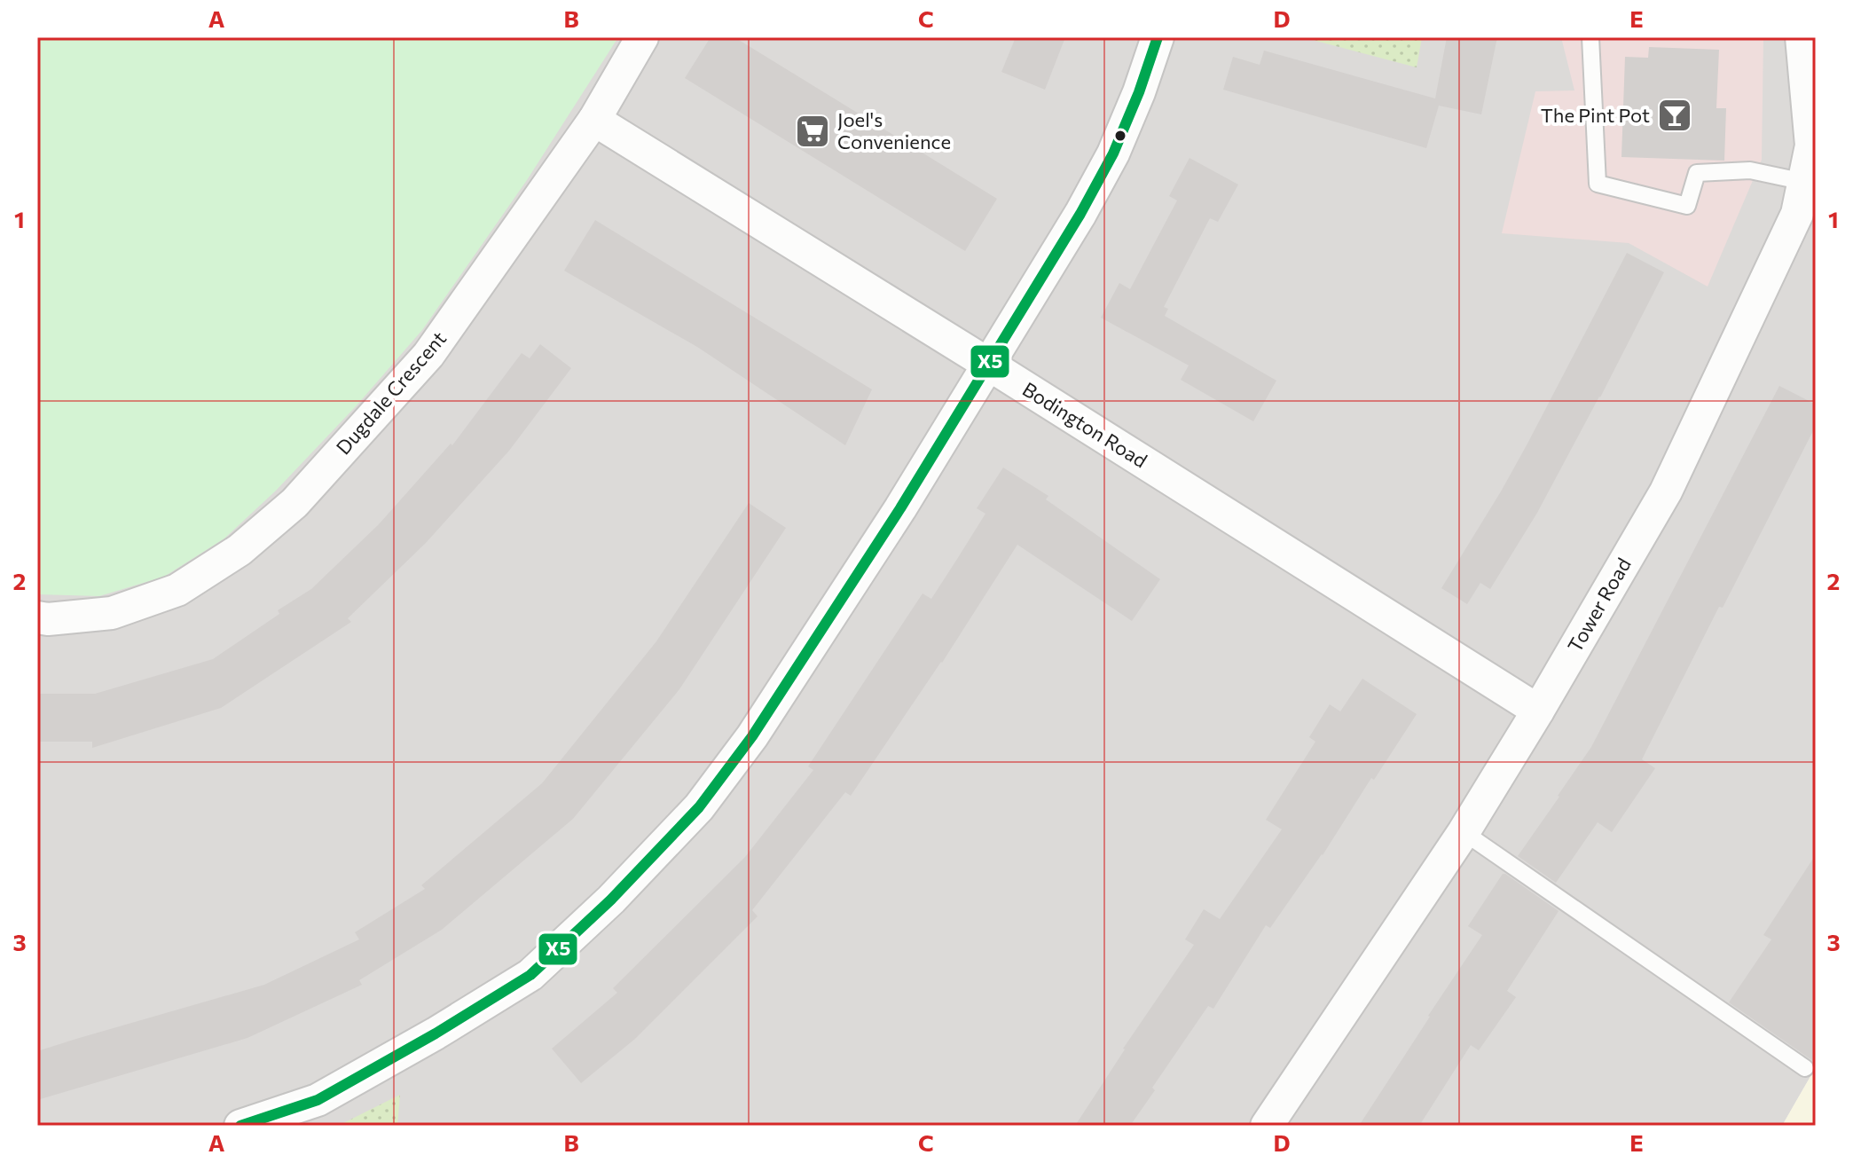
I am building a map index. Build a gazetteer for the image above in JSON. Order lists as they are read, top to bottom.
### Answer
{
  "streets": {
    "street": ["Dugdale Crescent", "Bodington Road", "Tower Road"]
  },
  "crossings": [
    ["Dugdale Crescent", "Bodington Road"],
    ["Bodington Road", "Tower Road"]
  ],
  "places": {
    "bar": ["The Pint Pot"],
    "supermarket": ["Joel's Convenience"]
  },
  "lines": ["transit line X5"],
  "grid": {
    "columns": [
      "A",
      "B",
      "C",
      "D",
      "E"
    ],
    "rows": ["1", "2", "3"]
  }
}
